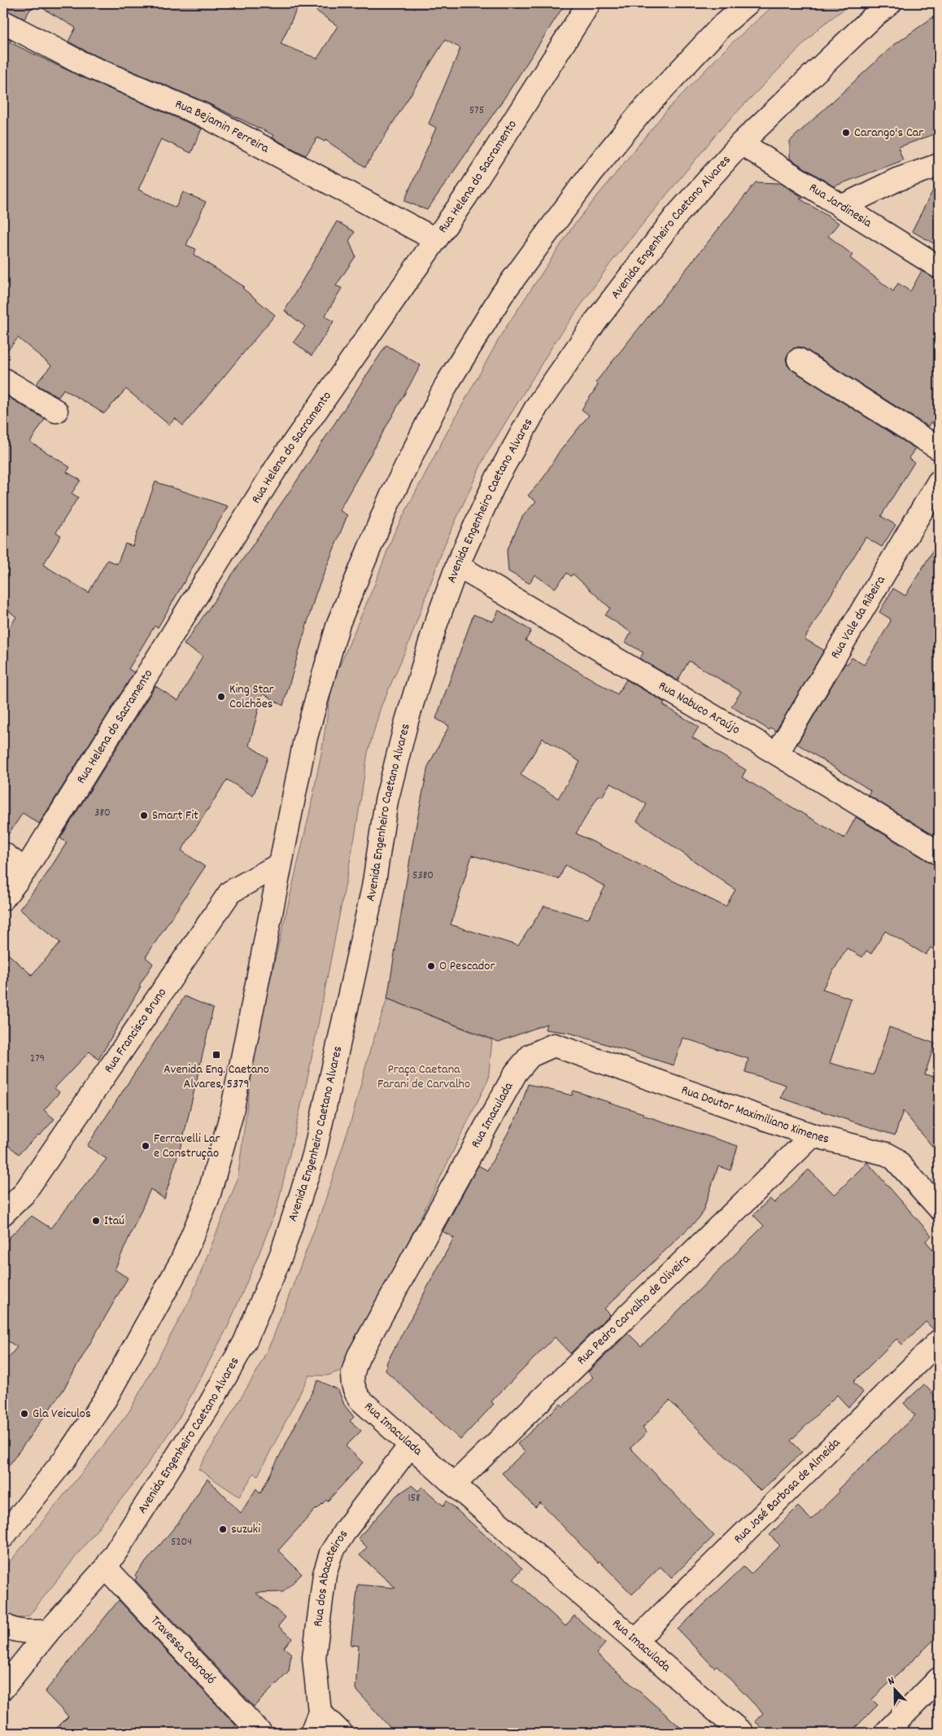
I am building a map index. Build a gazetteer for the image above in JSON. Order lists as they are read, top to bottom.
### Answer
{
  "streets": {
    "street": [
      "Rua Bejamin Ferreira",
      "Rua Helena do Sacramento",
      "Rua Jardinesia",
      "Avenida Engenheiro Caetano Alvares",
      "Rua Vale da Ribeira",
      "Rua Nabuco Araújo",
      "Rua Francisco Bruno",
      "Rua Doutor Maximiliano Ximenes",
      "Rua Imaculada",
      "Rua Pedro Carvalho de Oliveira",
      "Rua José Barbosa de Almeida",
      "Rua dos Abacateiros",
      "Travessa Cobrodó"
    ]
  },
  "crossings": [
    ["Rua Bejamin Ferreira", "Rua Helena do Sacramento"],
    ["Rua Jardinesia", "Avenida Engenheiro Caetano Alvares"],
    ["Avenida Engenheiro Caetano Alvares", "Rua Nabuco Araújo"],
    ["Avenida Engenheiro Caetano Alvares", "Travessa Cobrodó"],
    ["Rua Vale da Ribeira", "Rua Nabuco Araújo"],
    ["Rua Doutor Maximiliano Ximenes", "Rua Imaculada"],
    ["Rua Doutor Maximiliano Ximenes", "Rua Pedro Carvalho de Oliveira"],
    ["Rua Imaculada", "Rua Pedro Carvalho de Oliveira"],
    ["Rua Imaculada", "Rua José Barbosa de Almeida"],
    ["Rua Imaculada", "Rua dos Abacateiros"]
  ],
  "parks": ["Praça Caetana Farani de Carvalho"],
  "places": {
    "other": [
      "Carango's Car",
      "King Star Colchões",
      "Smart Fit",
      "O Pescador",
      "Ferravelli Lar e Construção",
      "Itaú",
      "Gla Veiculos",
      "suzuki"
    ],
    "transit": ["Avenida Eng. Caetano Alvares, 5379"]
  },
  "house_numbers": [
    "575",
    "380",
    "5380",
    "279",
    "158",
    "5204"
  ],
  "north": "top"
}
